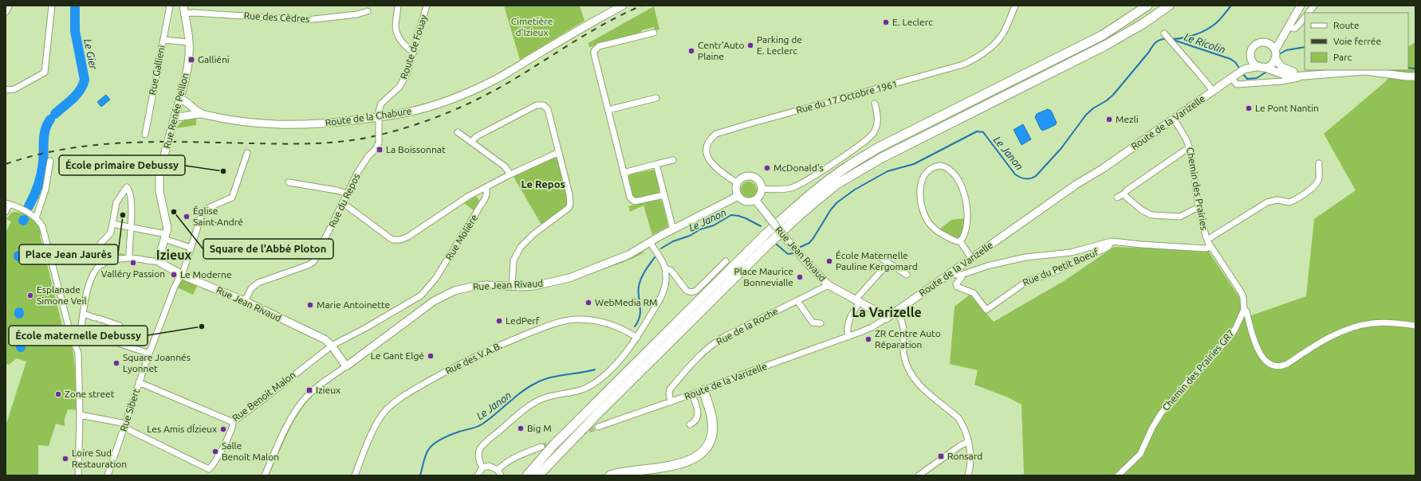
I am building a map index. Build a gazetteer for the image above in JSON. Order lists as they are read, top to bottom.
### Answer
{
  "streets": {
    "main road": [
      "Rue Renée Peillon",
      "Route de la Chabure",
      "Route de la Varizelle",
      "Rue Jean Rivaud"
    ],
    "street": [
      "Rue des Cèdres",
      "Route de Fouay",
      "Rue Gallieni",
      "Rue du 17 Octobre 1961",
      "Chemin des Prairies",
      "Rue du Repos",
      "Rue Molière",
      "Rue du Petit Boeuf",
      "Rue de la Roche",
      "Rue des V.A.B.",
      "Chemin des Prairies GR7",
      "Rue Benoit Malon",
      "Rue Sibert"
    ]
  },
  "crossings": [
    ["Rue des Cèdres", "Rue Renée Peillon"],
    ["Route de Fouay", "Route de la Chabure"],
    ["Route de Fouay", "Rue du Repos"],
    ["Rue du 17 Octobre 1961", "Rue Jean Rivaud"],
    ["Rue Renée Peillon", "Route de la Chabure"],
    ["Rue Renée Peillon", "Rue Jean Rivaud"],
    ["Route de la Chabure", "Rue du Repos"],
    ["Route de la Varizelle", "Chemin des Prairies"],
    ["Route de la Varizelle", "Rue Jean Rivaud"],
    ["Route de la Varizelle", "Rue de la Roche"],
    ["Chemin des Prairies", "Chemin des Prairies GR7"],
    ["Rue du Repos", "Rue Jean Rivaud"],
    ["Rue Molière", "Rue Jean Rivaud"],
    ["Rue Molière", "Rue Benoit Malon"],
    ["Rue Jean Rivaud", "Rue Benoit Malon"],
    ["Rue Jean Rivaud", "Rue Sibert"],
    ["Rue Benoit Malon", "Rue Sibert"]
  ],
  "districts": ["Le Repos", "Izieux", "La Varizelle"],
  "water": ["Le Ricolin", "Le Gier", "Le Janon"],
  "parks": ["Cimetière d'Izieux"],
  "places": {
    "other": [
      "E. Leclerc",
      "Parking de E. Leclerc",
      "Centr'Auto Plaine",
      "Le Pont Nantin",
      "Mezli",
      "McDonald's",
      "École primaire Debussy",
      "Square de l'Abbé Ploton",
      "Place Jean Jaurès",
      "Église Saint-André",
      "École Maternelle Pauline Kergomard",
      "Valléry Passion",
      "Le Moderne",
      "Place Maurice Bonnevialle",
      "Esplanade Simone Veil",
      "WebMedia RM",
      "Marie Antoinette",
      "LedPerf",
      "École maternelle Debussy",
      "ZR Centre Auto Réparation",
      "Le Gant Elgé",
      "Square Joannés Lyonnet",
      "Zone street",
      "Big M",
      "Les Amis dÍzieux",
      "Salle Benoît Malon",
      "Loire Sud Restauration"
    ],
    "transit": [
      "Galliéni",
      "La Boissonnat",
      "Izieux",
      "Ronsard"
    ]
  },
  "legend": ["Route", "Voie ferrée", "Parc"]
}
